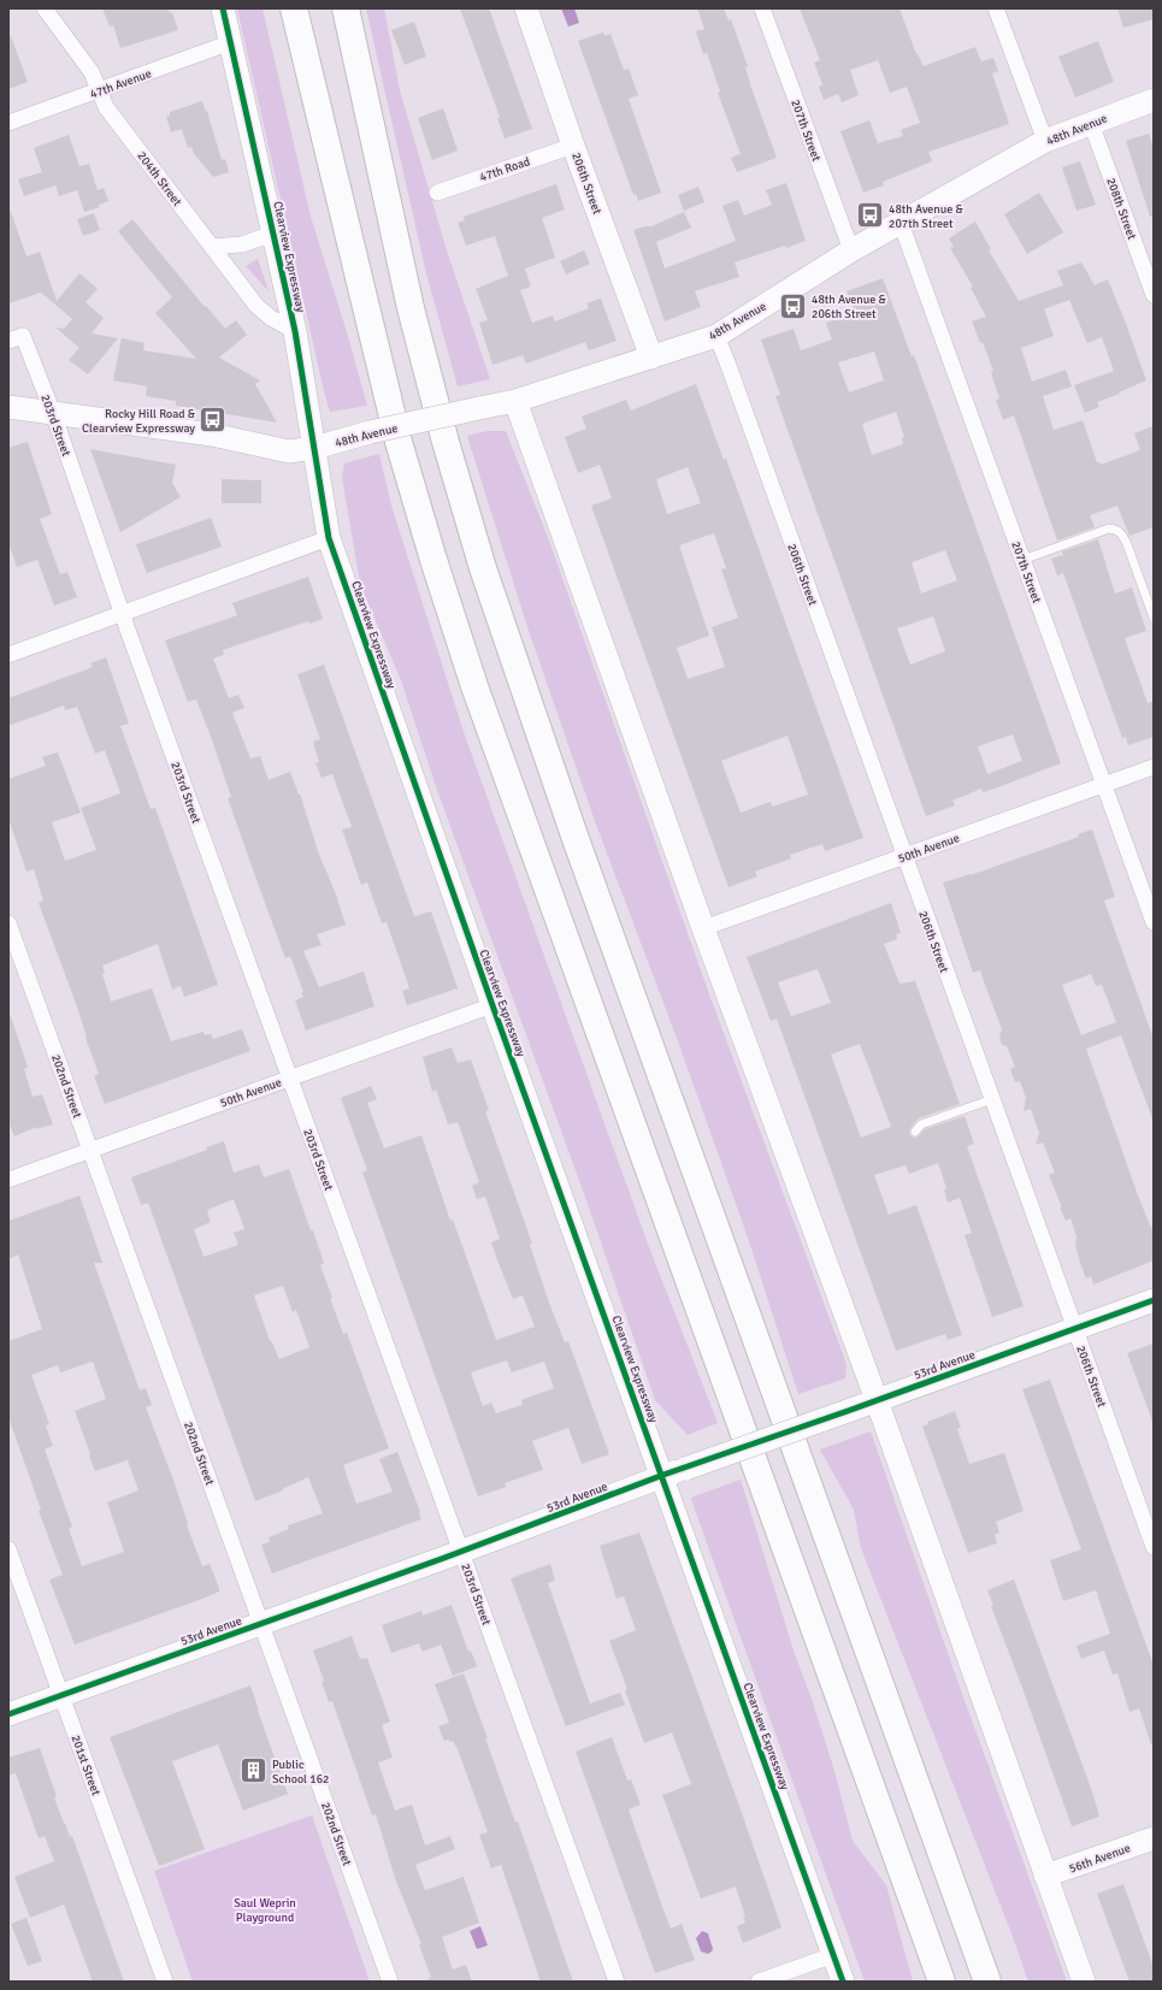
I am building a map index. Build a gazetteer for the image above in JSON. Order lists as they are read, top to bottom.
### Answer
{
  "streets": {
    "street": [
      "47th Avenue",
      "48th Avenue",
      "207th Street",
      "47th Road",
      "204th Street",
      "206th Street",
      "208th Street",
      "Clearview Expressway",
      "203rd Street",
      "50th Avenue",
      "202nd Street",
      "53rd Avenue",
      "201st Street",
      "56th Avenue"
    ]
  },
  "crossings": [
    ["47th Avenue", "204th Street"],
    ["47th Avenue", "Clearview Expressway"],
    ["48th Avenue", "207th Street"],
    ["48th Avenue", "206th Street"],
    ["48th Avenue", "208th Street"],
    ["48th Avenue", "Clearview Expressway"],
    ["48th Avenue", "203rd Street"],
    ["207th Street", "50th Avenue"],
    ["47th Road", "206th Street"],
    ["204th Street", "Clearview Expressway"],
    ["206th Street", "50th Avenue"],
    ["206th Street", "53rd Avenue"],
    ["Clearview Expressway", "50th Avenue"],
    ["Clearview Expressway", "53rd Avenue"],
    ["203rd Street", "50th Avenue"],
    ["203rd Street", "53rd Avenue"],
    ["50th Avenue", "202nd Street"],
    ["202nd Street", "53rd Avenue"],
    ["53rd Avenue", "201st Street"]
  ],
  "parks": ["Saul Weprin Playground"],
  "places": {
    "bus stop": ["48th Avenue & 207th Street", "48th Avenue & 206th Street", "Rocky Hill Road & Clearview Expressway"],
    "building": ["Public School 162"]
  }
}
